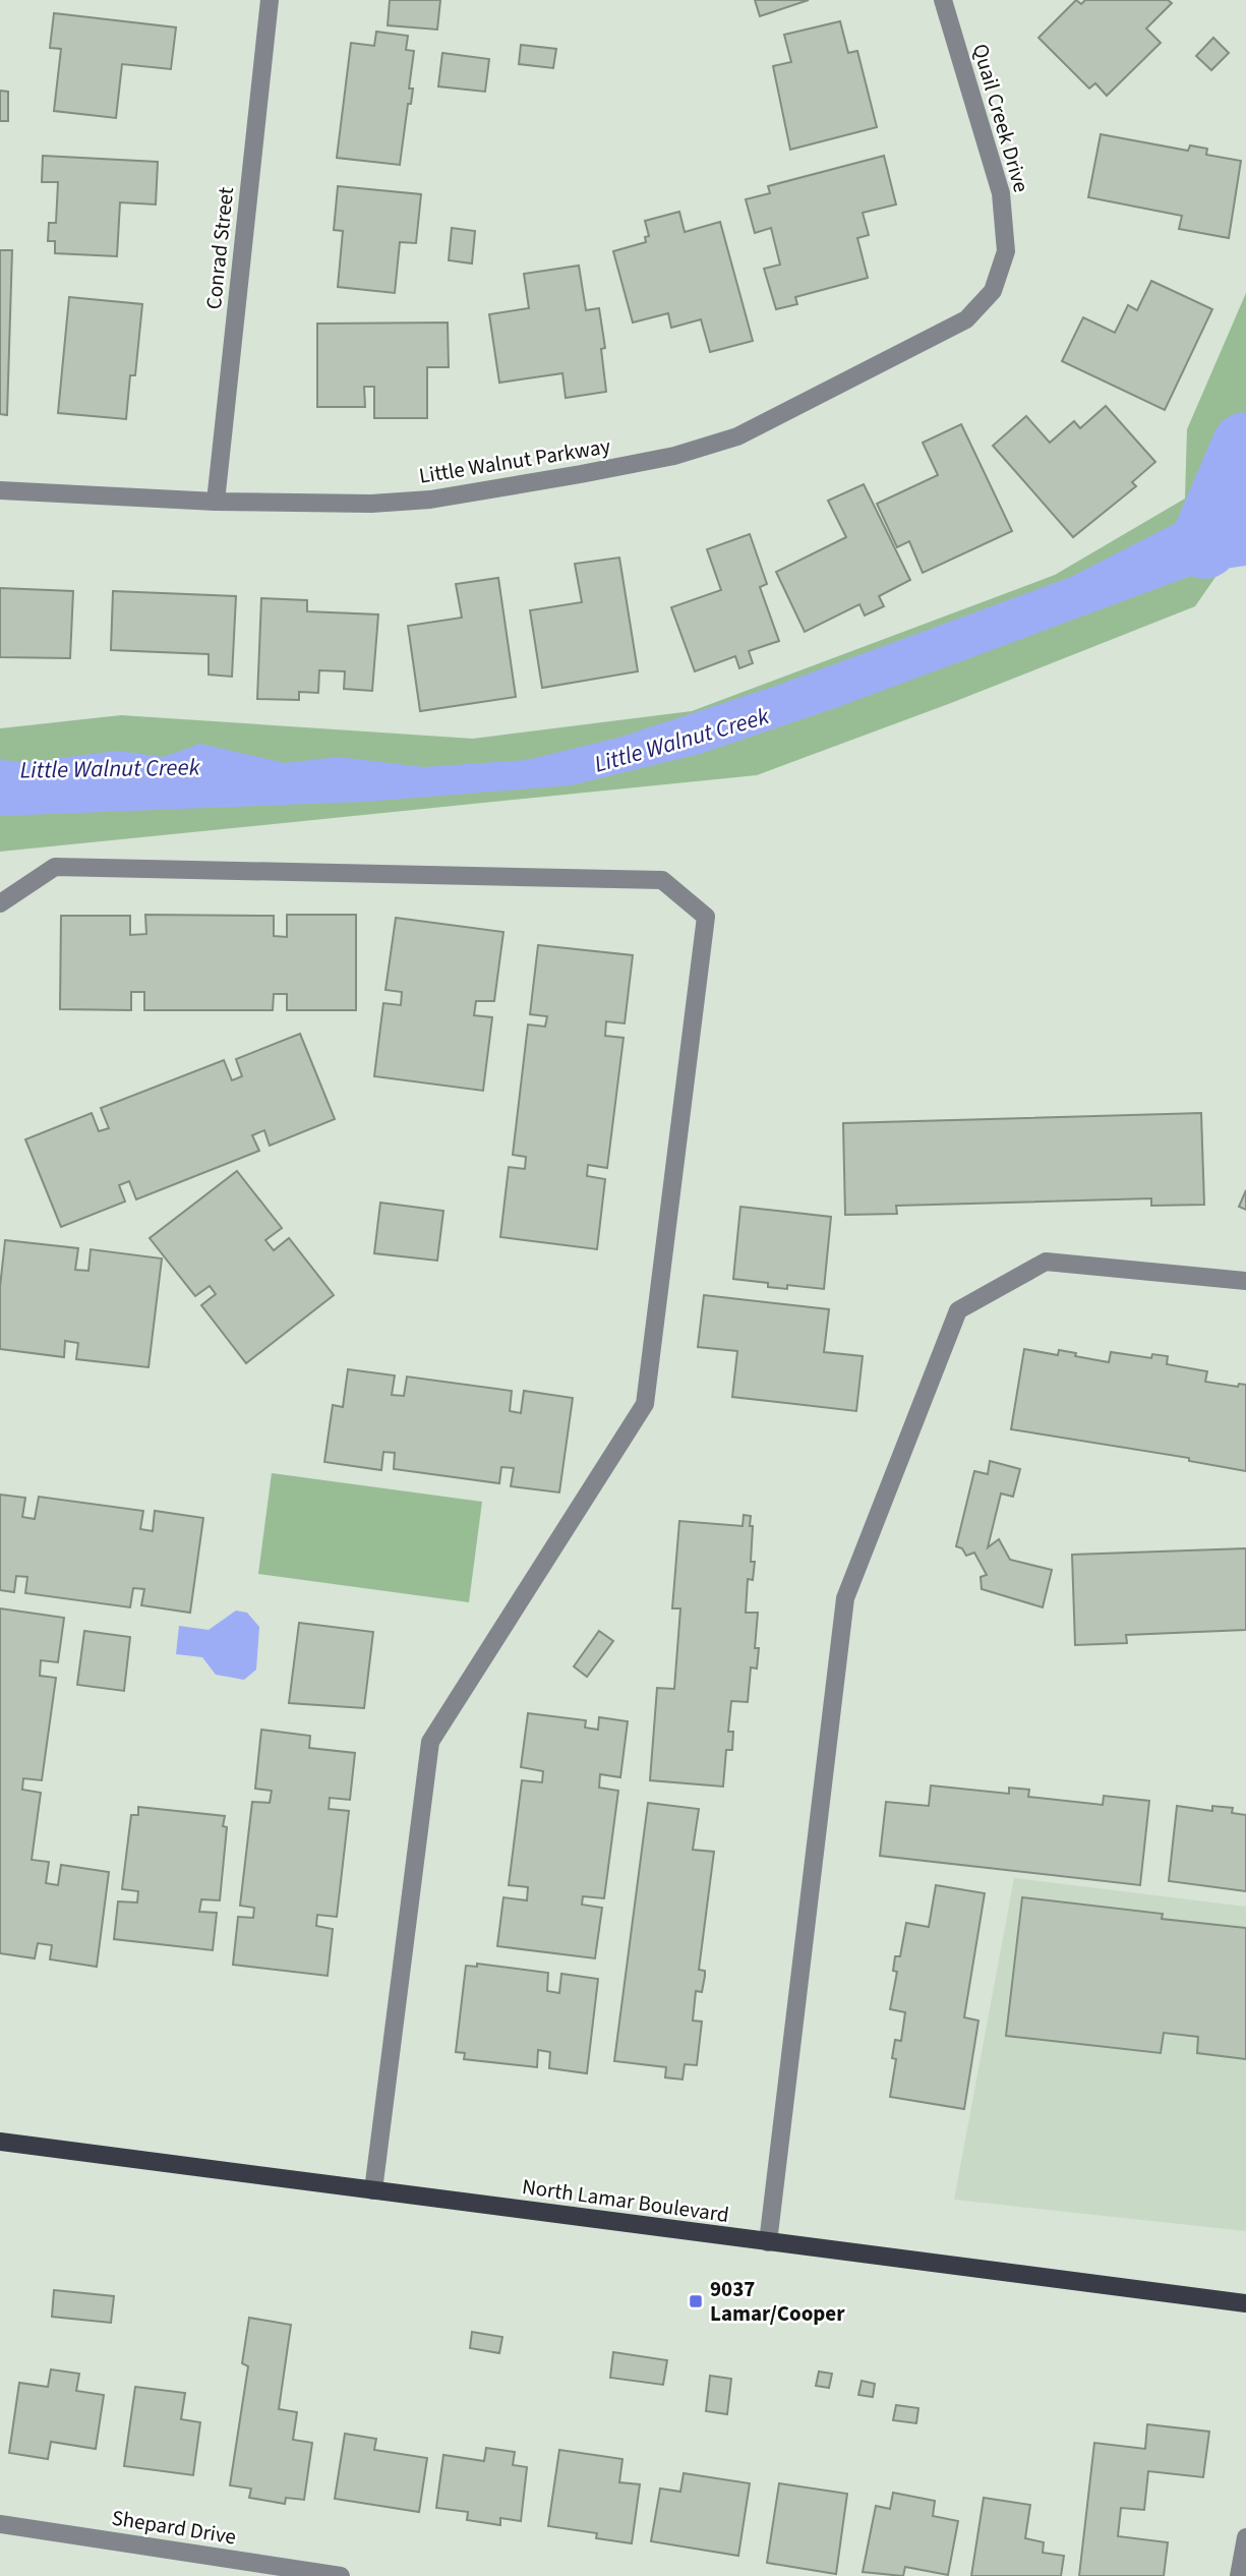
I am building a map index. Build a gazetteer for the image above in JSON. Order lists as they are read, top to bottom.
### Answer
{
  "streets": {
    "main road": ["North Lamar Boulevard"],
    "street": [
      "Quail Creek Drive",
      "Conrad Street",
      "Little Walnut Parkway",
      "Shepard Drive"
    ]
  },
  "crossings": [
    ["Quail Creek Drive", "Little Walnut Parkway"],
    ["Conrad Street", "Little Walnut Parkway"]
  ],
  "water": ["Little Walnut Creek"],
  "places": {
    "transit": ["9037 Lamar/Cooper"]
  }
}
